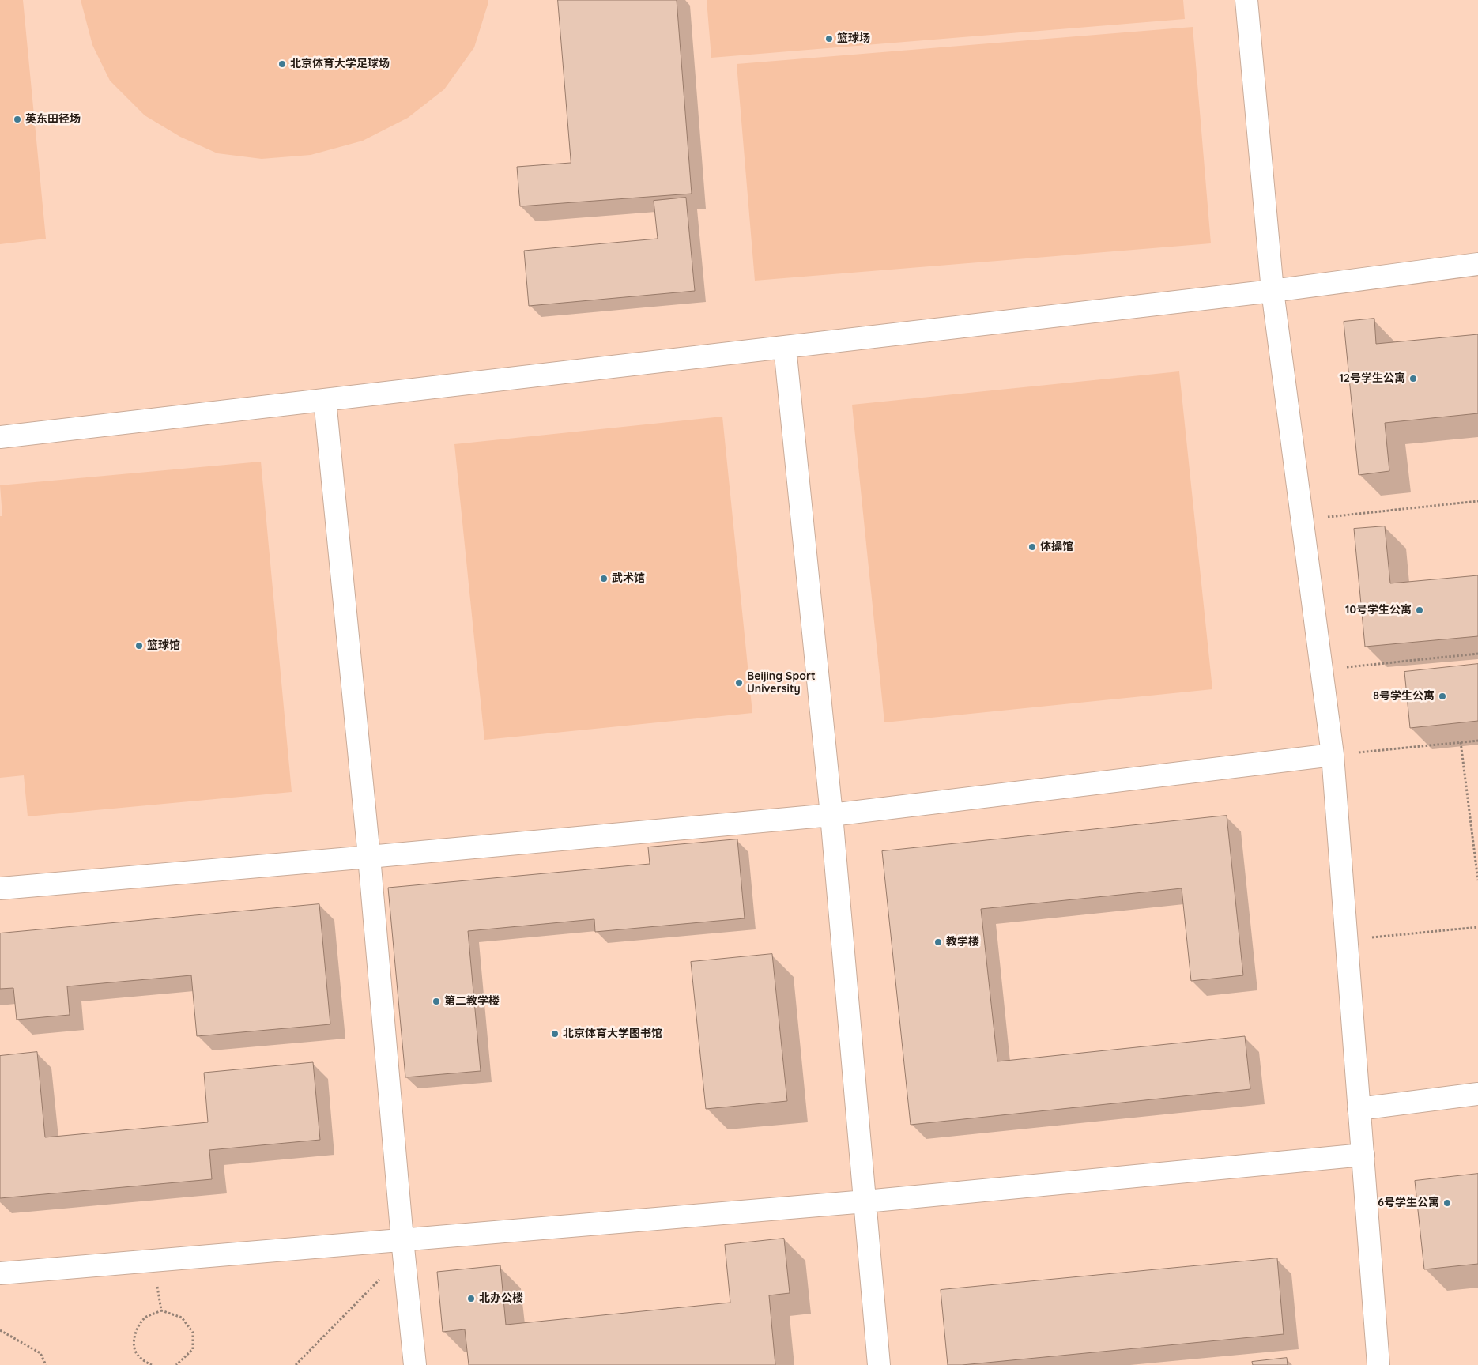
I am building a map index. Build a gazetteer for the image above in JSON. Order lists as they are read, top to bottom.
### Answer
{
  "places": [
    "篮球场",
    "北京体育大学足球场",
    "英东田径场",
    "12号学生公寓",
    "体操馆",
    "武术馆",
    "10号学生公寓",
    "篮球馆",
    "Beijing Sport University",
    "8号学生公寓",
    "教学楼",
    "第二教学楼",
    "北京体育大学图书馆",
    "6号学生公寓",
    "北办公楼"
  ]
}
